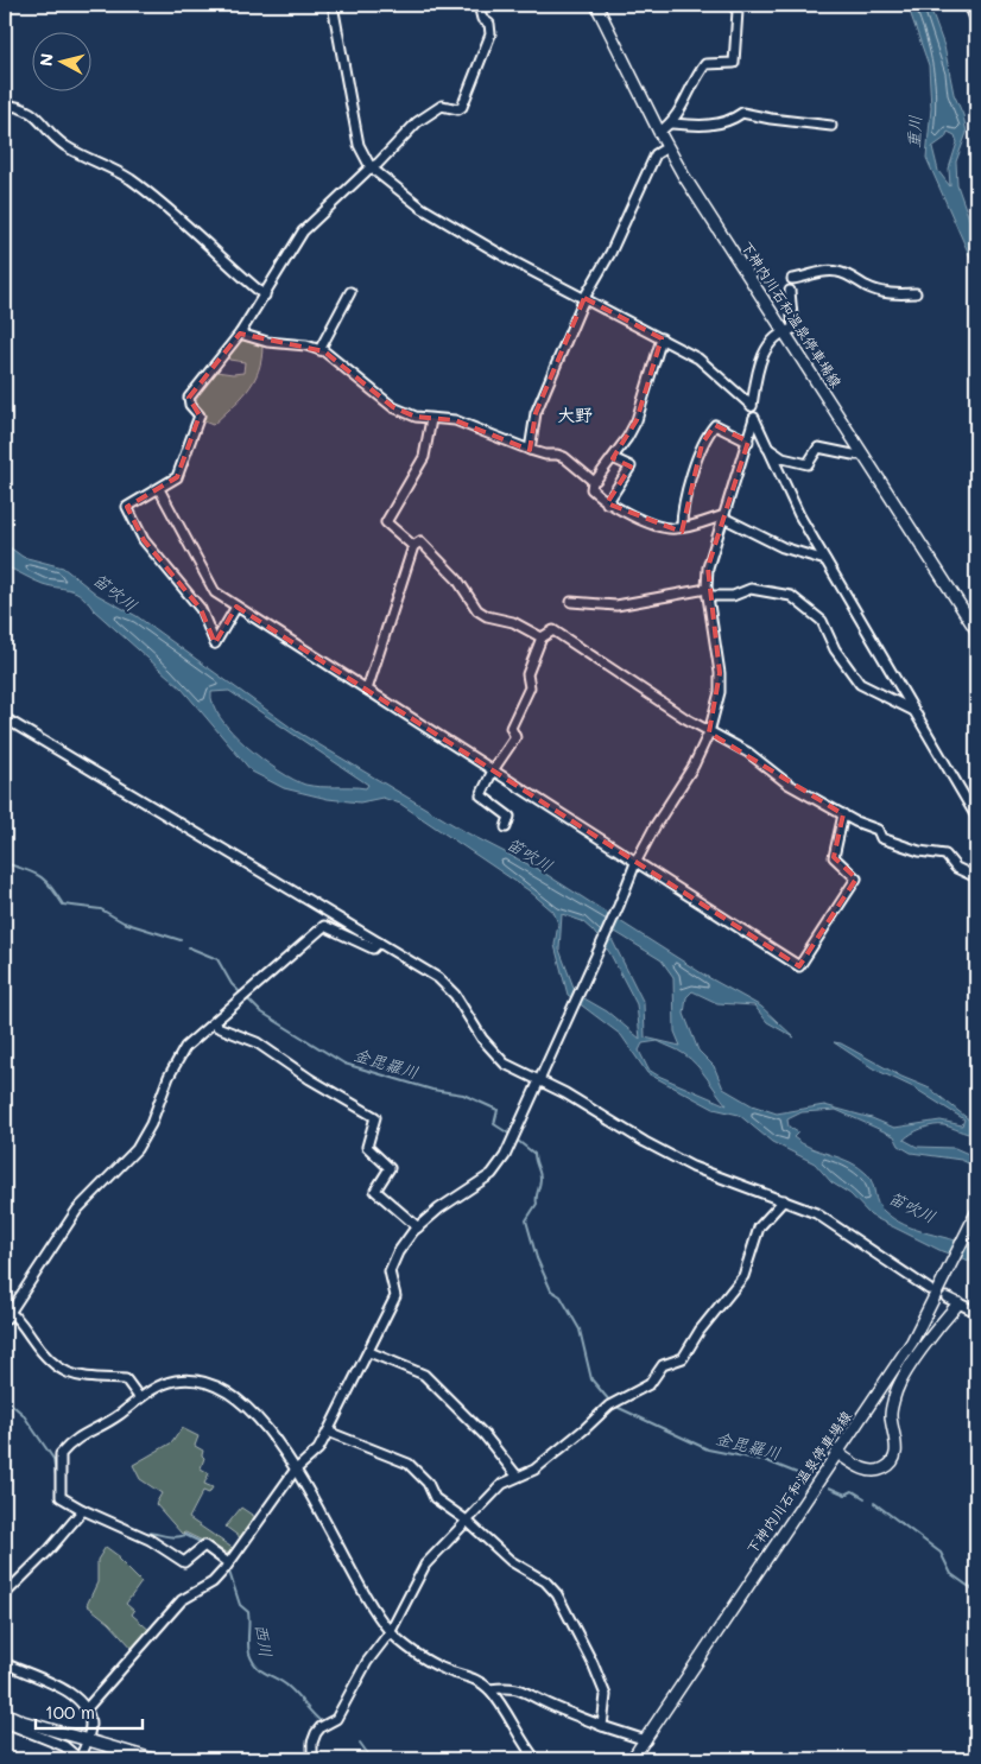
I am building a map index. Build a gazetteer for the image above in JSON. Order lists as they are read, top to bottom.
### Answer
{
  "streets": {
    "main road": ["下神内川石和温泉停車場線"]
  },
  "districts": ["大野"],
  "water": [
    "重川",
    "笛吹川",
    "金毘羅川",
    "西川"
  ],
  "scale_bar": "100 m",
  "north": "left"
}
